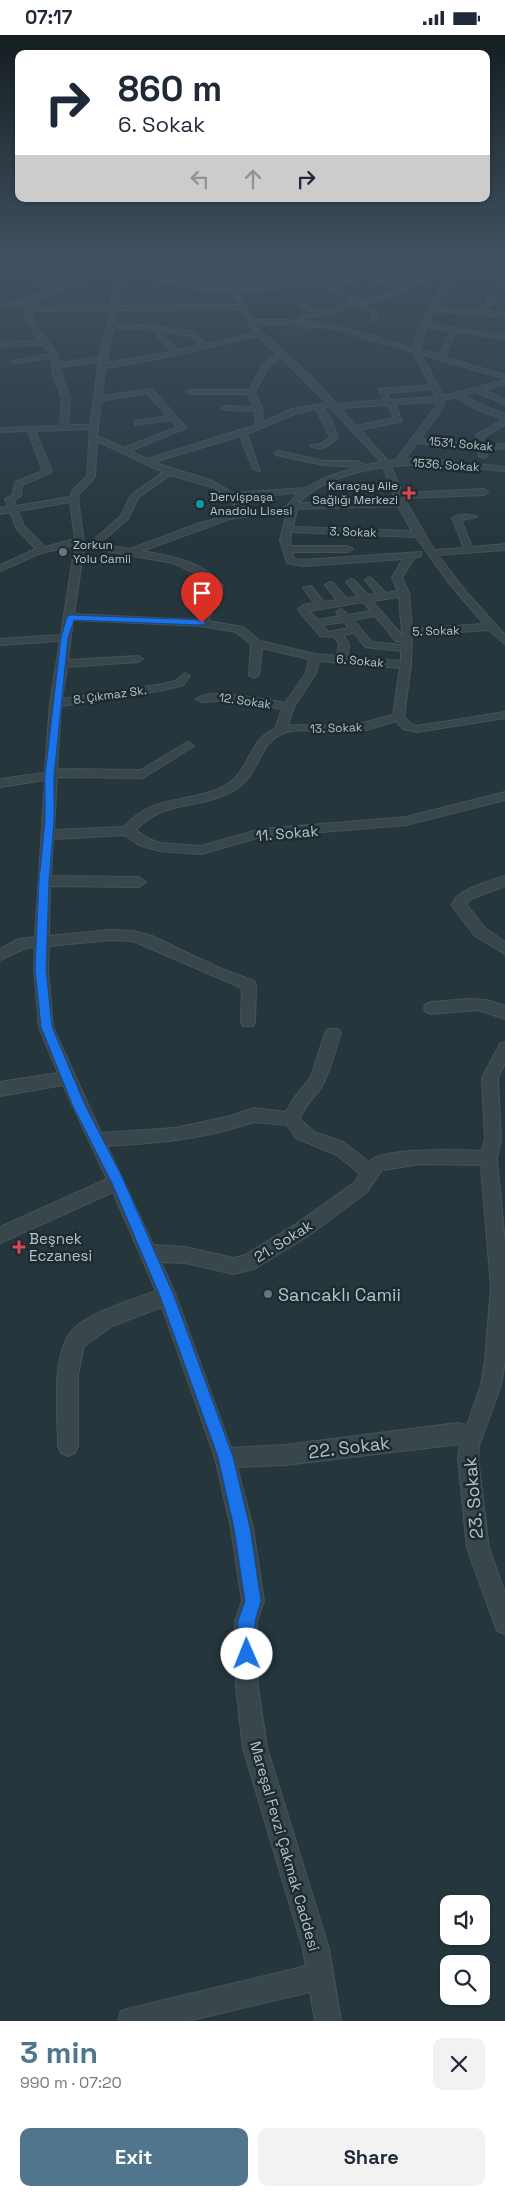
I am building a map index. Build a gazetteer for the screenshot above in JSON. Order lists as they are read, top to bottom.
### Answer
{
  "streets": {
    "street": [
      "1531. Sokak",
      "1536. Sokak",
      "3. Sokak",
      "5. Sokak",
      "6. Sokak",
      "8. Çıkmaz Sk.",
      "12. Sokak",
      "13. Sokak",
      "11. Sokak",
      "21. Sokak",
      "22. Sokak",
      "23. Sokak",
      "Mareşal Fevzi Çakmak Caddesi"
    ]
  },
  "crossings": [
    ["5. Sokak", "6. Sokak"],
    ["5. Sokak", "13. Sokak"],
    ["6. Sokak", "12. Sokak"],
    ["6. Sokak", "Mareşal Fevzi Çakmak Caddesi"],
    ["8. Çıkmaz Sk.", "Mareşal Fevzi Çakmak Caddesi"],
    ["12. Sokak", "13. Sokak"],
    ["21. Sokak", "23. Sokak"],
    ["21. Sokak", "Mareşal Fevzi Çakmak Caddesi"],
    ["22. Sokak", "23. Sokak"],
    ["22. Sokak", "Mareşal Fevzi Çakmak Caddesi"]
  ],
  "places": {
    "health": ["Karaçay Aile Sağlığı Merkezi", "Beşnek Eczanesi"],
    "other": ["Dervişpaşa Anadolu Lisesi", "Zorkun Yolu Camii", "Sancaklı Camii"]
  },
  "page": {
    "status": "07:17",
    "turn": ["860 m", "6. Sokak"],
    "heading": ["3 min", "990 m · 07:20"],
    "buttons": ["Exit", "Share"]
  }
}
